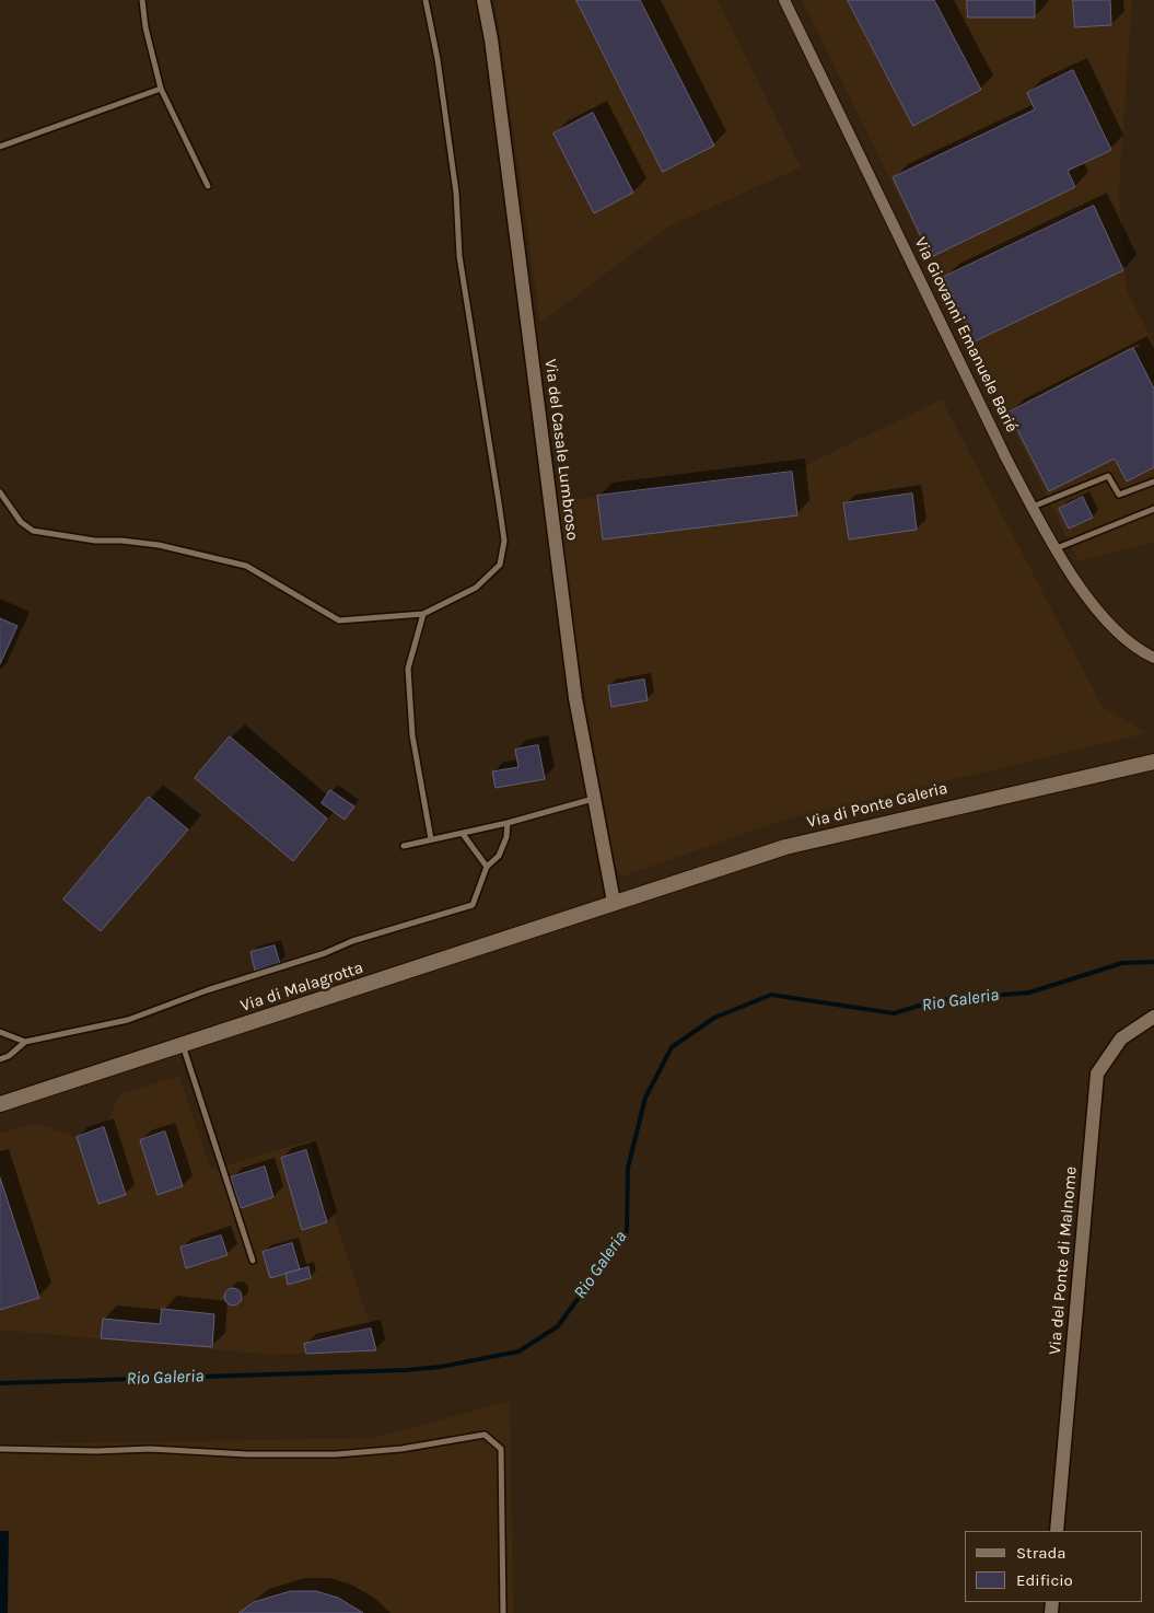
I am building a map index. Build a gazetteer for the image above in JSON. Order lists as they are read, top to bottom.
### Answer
{
  "streets": {
    "main road": ["Via di Ponte Galeria", "Via di Malagrotta"],
    "street": ["Via Giovanni Emanuele Barié", "Via del Casale Lumbroso", "Via del Ponte di Malnome"]
  },
  "crossings": [
    ["Via del Casale Lumbroso", "Via di Ponte Galeria"],
    ["Via del Casale Lumbroso", "Via di Malagrotta"],
    ["Via di Ponte Galeria", "Via di Malagrotta"]
  ],
  "water": ["Rio Galeria"],
  "legend": ["Strada", "Edificio"]
}
